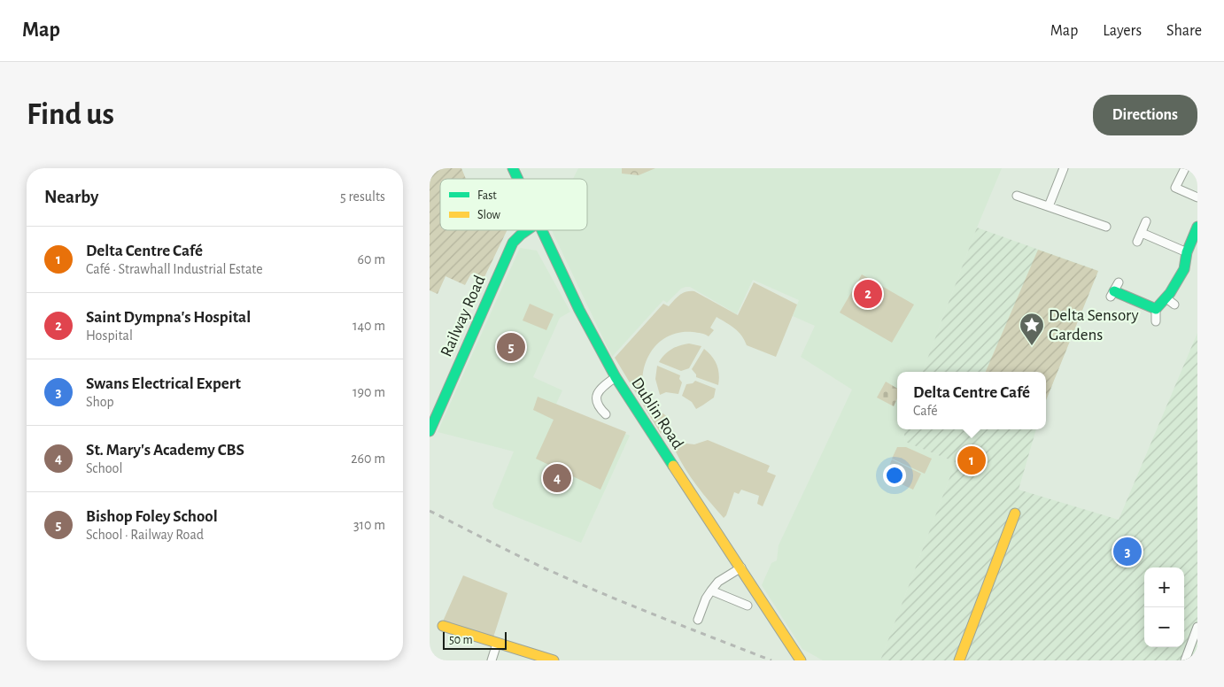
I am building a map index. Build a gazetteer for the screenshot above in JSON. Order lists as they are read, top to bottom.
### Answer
{
  "streets": {
    "street": ["Railway Road", "Dublin Road"]
  },
  "places": {
    "place": ["Delta Sensory Gardens"]
  },
  "legend": ["Fast", "Slow"],
  "scale_bar": "50 m",
  "page": {
    "header": "Map",
    "nav": ["Map", "Layers", "Share"],
    "buttons": "Directions",
    "title": "Find us",
    "heading": ["Nearby", "5 results"],
    "list": [
      {
        "mark": "1",
        "name": "Delta Centre Café",
        "note": "Café · Strawhall Industrial Estate",
        "value": "60 m"
      },
      {
        "mark": "2",
        "name": "Saint Dympna's Hospital",
        "note": "Hospital",
        "value": "140 m"
      },
      {
        "mark": "3",
        "name": "Swans Electrical Expert",
        "note": "Shop",
        "value": "190 m"
      },
      {
        "mark": "4",
        "name": "St. Mary's Academy CBS",
        "note": "School",
        "value": "260 m"
      },
      {
        "mark": "5",
        "name": "Bishop Foley School",
        "note": "School · Railway Road",
        "value": "310 m"
      }
    ],
    "pins": [
      "2",
      "5",
      "1",
      "4",
      "3"
    ],
    "popup": ["Delta Centre Café", "Café"],
    "map_buttons": ["+", "−"],
    "scale": "50 m"
  }
}
